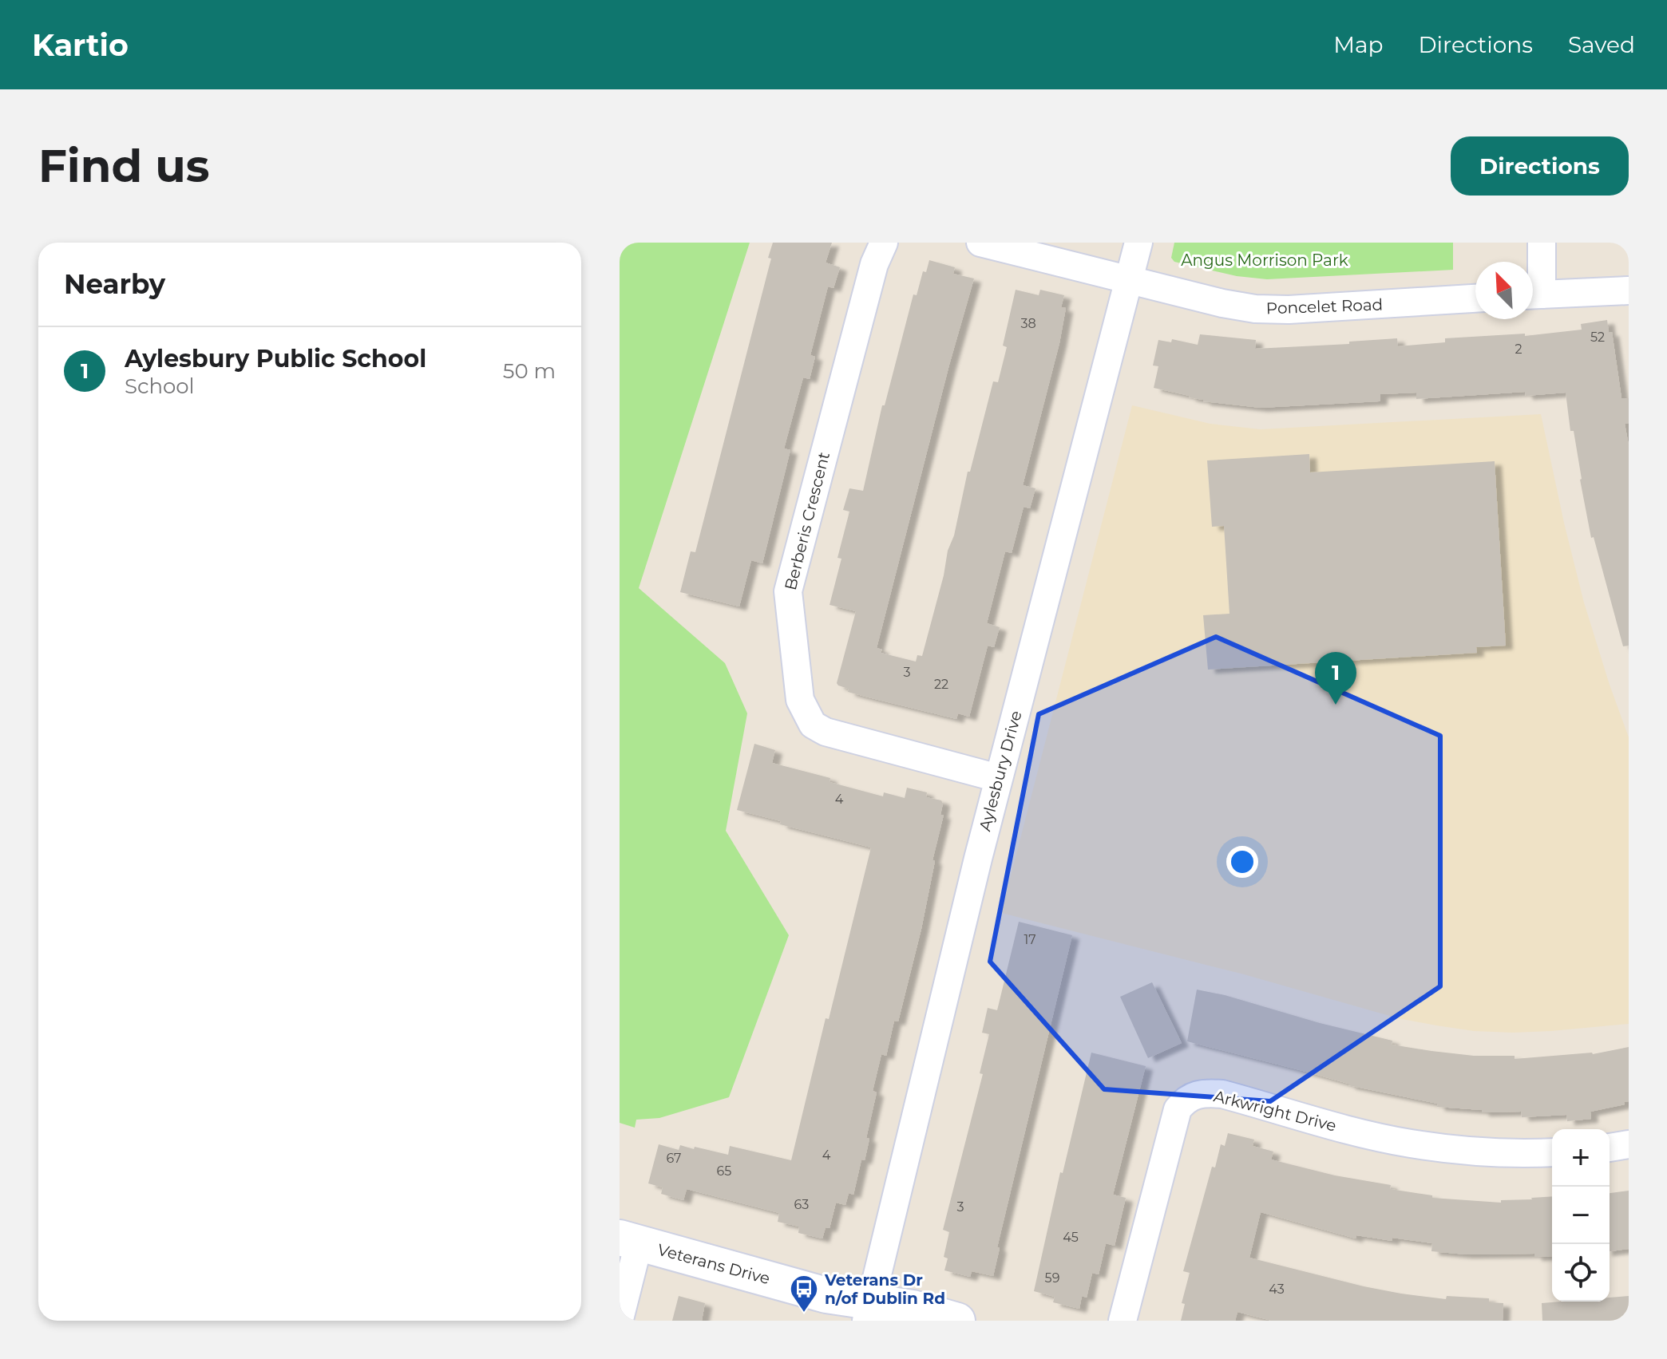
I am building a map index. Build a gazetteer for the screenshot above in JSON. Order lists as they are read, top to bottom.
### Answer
{
  "streets": {
    "street": [
      "Poncelet Road",
      "Berberis Crescent",
      "Aylesbury Drive",
      "Arkwright Drive",
      "Veterans Drive"
    ]
  },
  "crossings": [
    ["Poncelet Road", "Aylesbury Drive"],
    ["Berberis Crescent", "Aylesbury Drive"],
    ["Aylesbury Drive", "Veterans Drive"]
  ],
  "parks": ["Angus Morrison Park"],
  "places": {
    "bus stop": ["Veterans Dr n/of Dublin Rd"]
  },
  "house_numbers": [
    "38",
    "52",
    "2",
    "3",
    "22",
    "4",
    "17",
    "4",
    "67",
    "65",
    "63",
    "3",
    "45",
    "59",
    "43"
  ],
  "north": "top left",
  "page": {
    "header": "Kartio",
    "nav": ["Map", "Directions", "Saved"],
    "buttons": "Directions",
    "title": "Find us",
    "heading": "Nearby",
    "list": [
      {
        "mark": "1",
        "name": "Aylesbury Public School",
        "note": "School",
        "value": "50 m"
      }
    ],
    "pins": "1",
    "map_buttons": ["+", "−"]
  }
}
